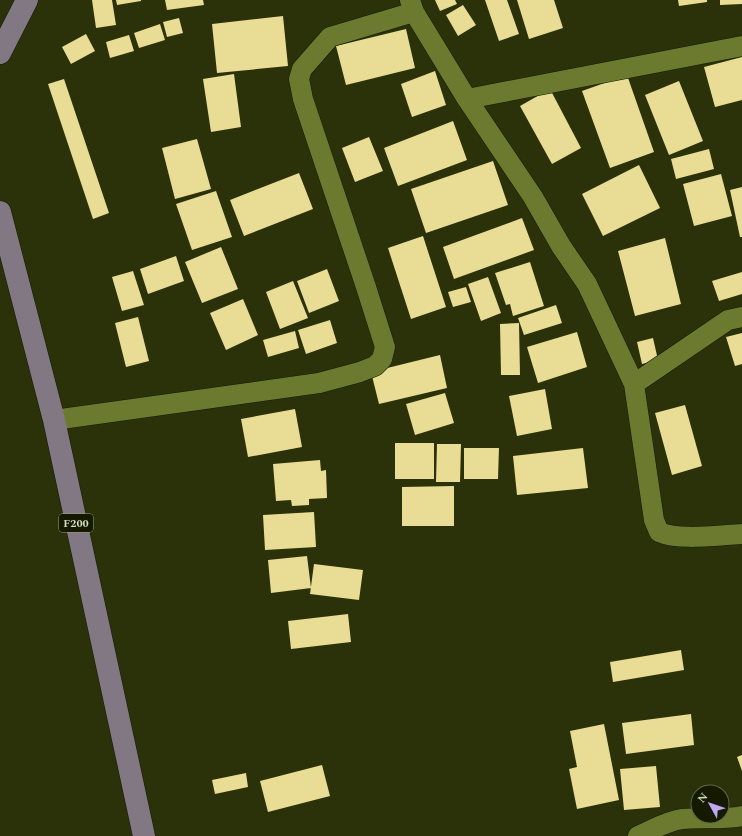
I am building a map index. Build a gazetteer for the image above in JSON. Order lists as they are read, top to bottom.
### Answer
{
  "streets": {
    "main road": ["F200"]
  },
  "north": "top left"
}
